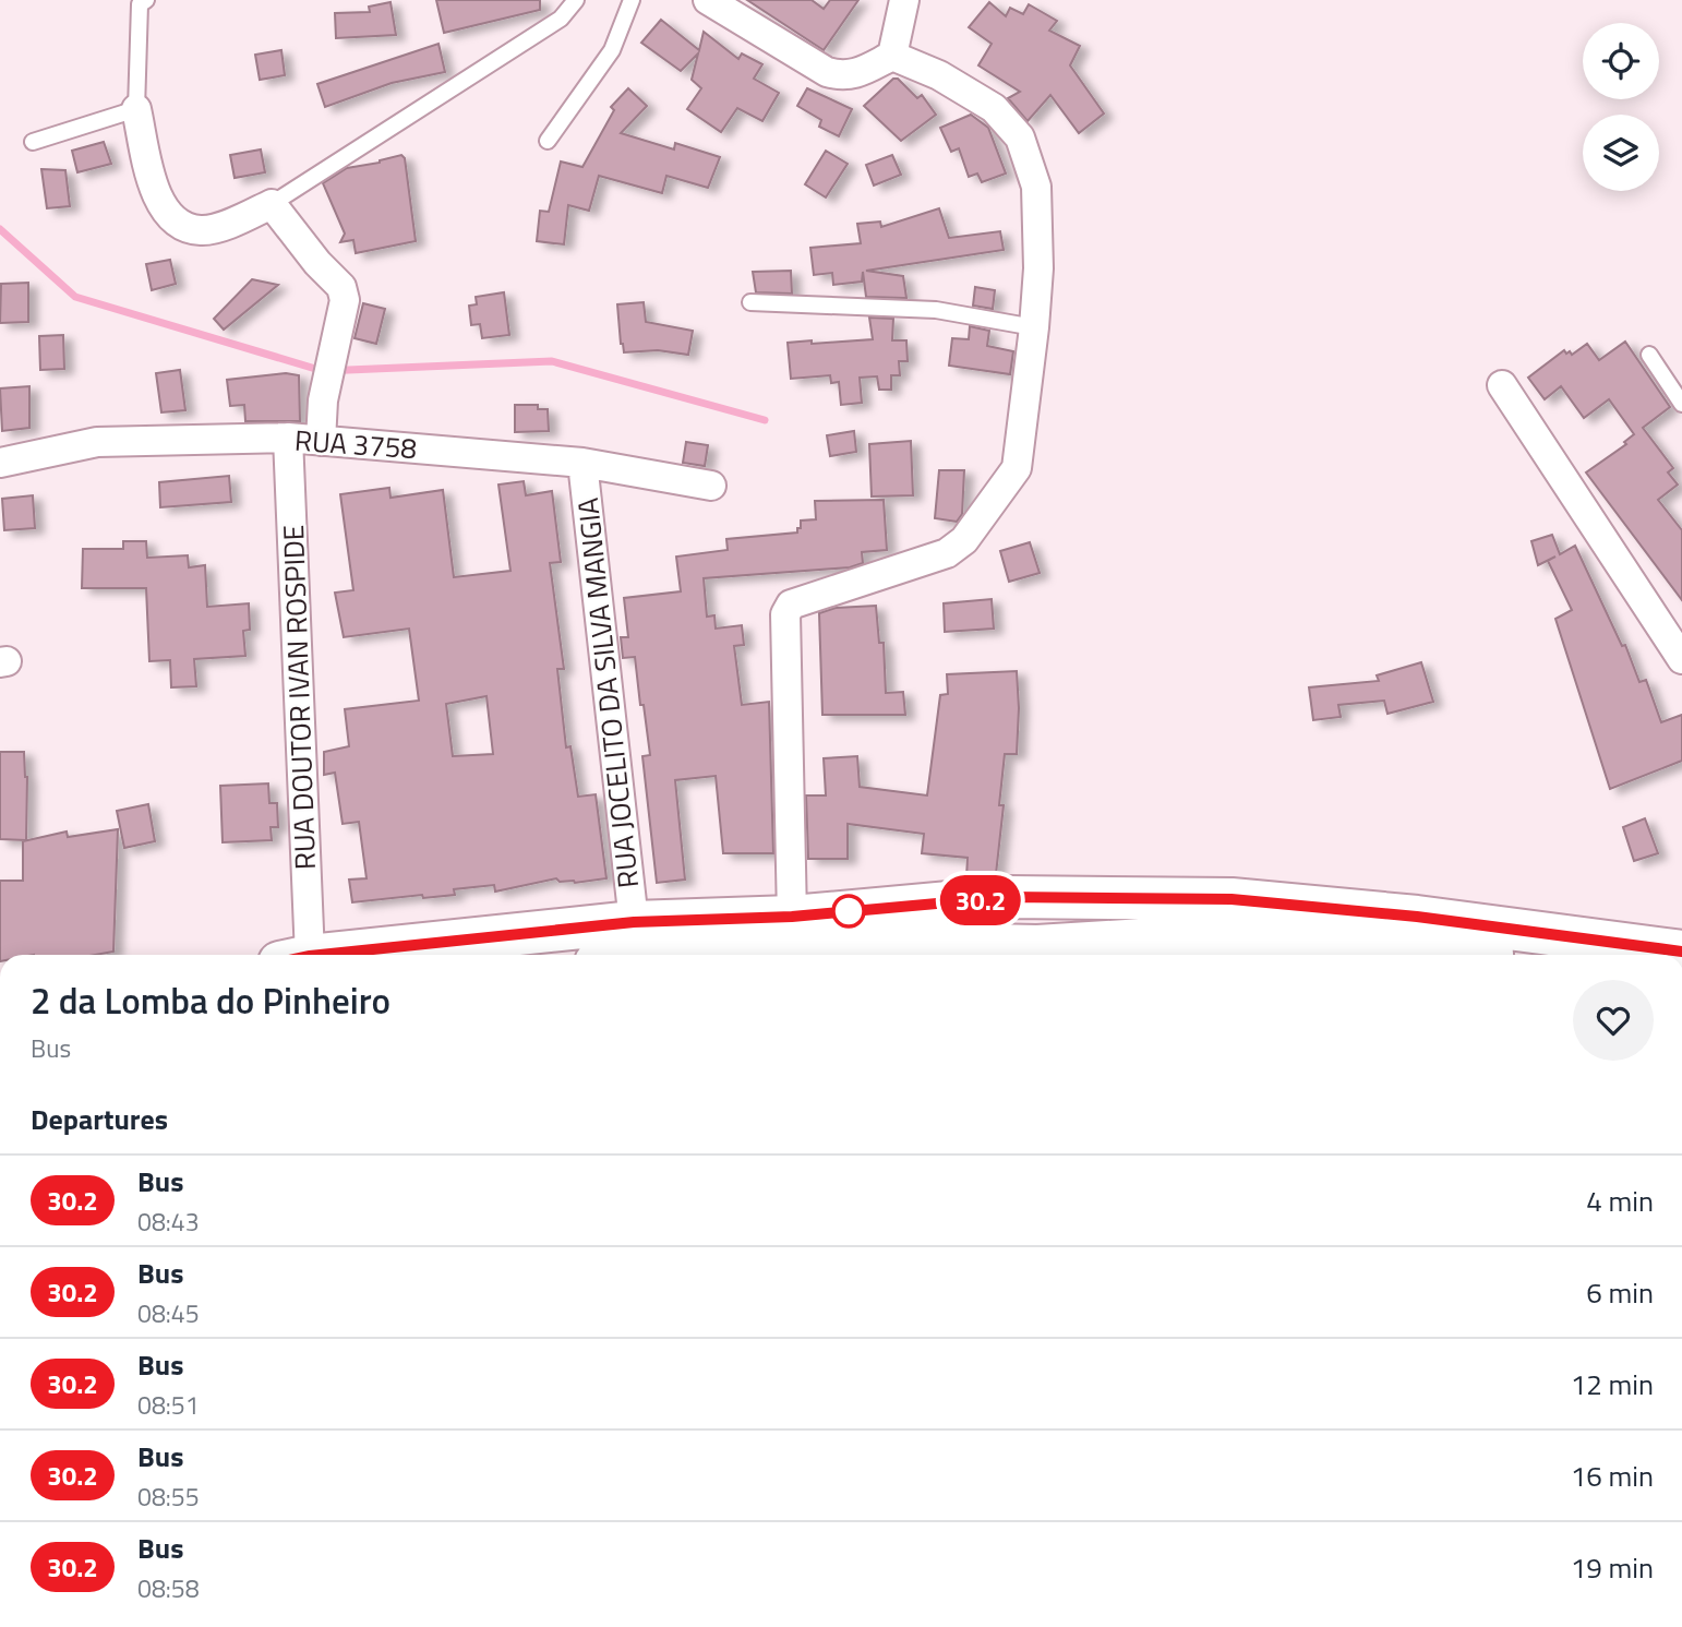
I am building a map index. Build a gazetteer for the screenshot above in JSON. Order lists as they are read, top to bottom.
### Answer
{
  "streets": {
    "street": ["RUA 3758", "RUA JOCELITO DA SILVA MANGIA", "RUA DOUTOR IVAN ROSPIDE"]
  },
  "crossings": [
    ["RUA 3758", "RUA JOCELITO DA SILVA MANGIA"],
    ["RUA 3758", "RUA DOUTOR IVAN ROSPIDE"]
  ],
  "lines": ["bus line 30.2"],
  "page": {
    "on_map": "30.2",
    "heading": [
      ["2 da Lomba do Pinheiro", "Bus"],
      "Departures"
    ],
    "list": [
      {
        "mark": "30.2",
        "name": "Bus",
        "note": "08:43",
        "value": "4 min"
      },
      {
        "mark": "30.2",
        "name": "Bus",
        "note": "08:45",
        "value": "6 min"
      },
      {
        "mark": "30.2",
        "name": "Bus",
        "note": "08:51",
        "value": "12 min"
      },
      {
        "mark": "30.2",
        "name": "Bus",
        "note": "08:55",
        "value": "16 min"
      },
      {
        "mark": "30.2",
        "name": "Bus",
        "note": "08:58",
        "value": "19 min"
      }
    ]
  }
}
